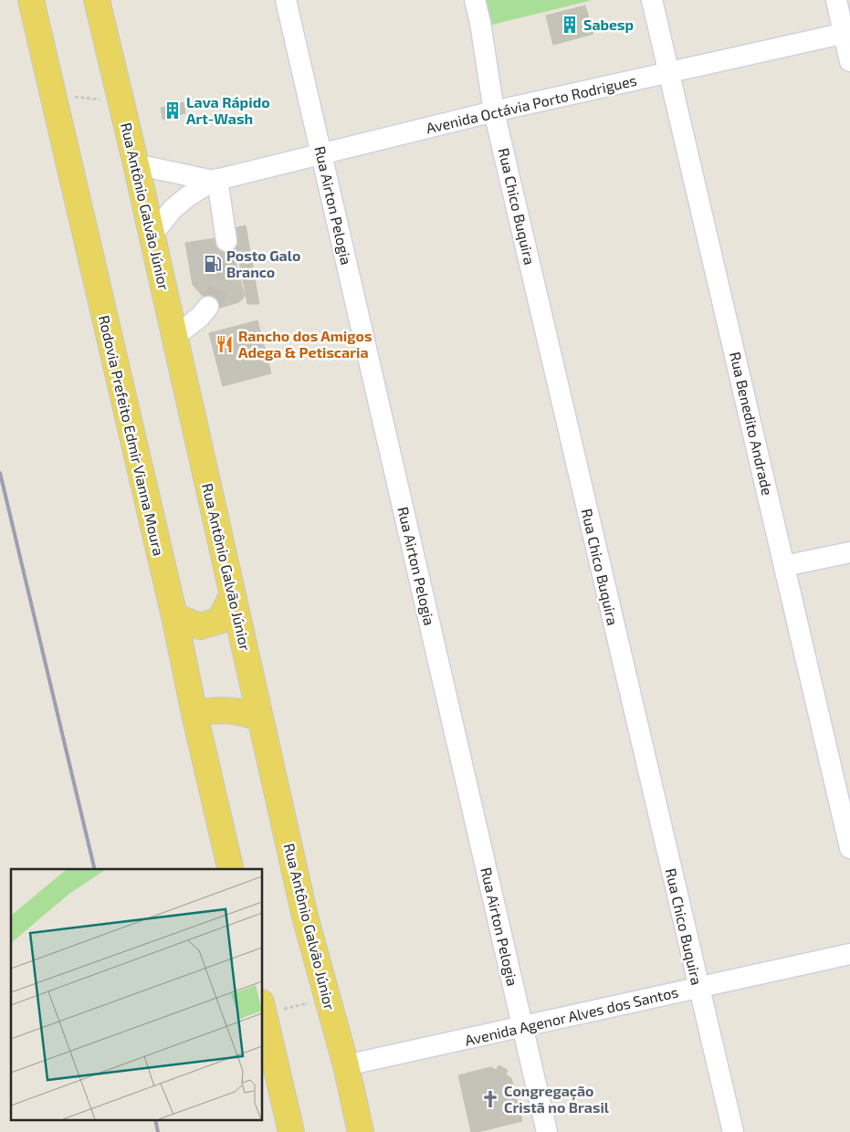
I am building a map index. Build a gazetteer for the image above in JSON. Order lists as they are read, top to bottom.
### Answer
{
  "streets": {
    "main road": ["Rua Antônio Galvão Júnior", "Rodovia Prefeito Edmir Vianna Moura"],
    "street": [
      "Avenida Octávia Porto Rodrigues",
      "Rua Airton Pelogia",
      "Rua Chico Buquira",
      "Rua Benedito Andrade",
      "Avenida Agenor Alves dos Santos"
    ]
  },
  "crossings": [
    ["Avenida Octávia Porto Rodrigues", "Rua Airton Pelogia"],
    ["Avenida Octávia Porto Rodrigues", "Rua Antônio Galvão Júnior"],
    ["Avenida Octávia Porto Rodrigues", "Rua Chico Buquira"],
    ["Avenida Octávia Porto Rodrigues", "Rua Benedito Andrade"],
    ["Rua Airton Pelogia", "Avenida Agenor Alves dos Santos"],
    ["Rua Antônio Galvão Júnior", "Avenida Agenor Alves dos Santos"],
    ["Rua Chico Buquira", "Avenida Agenor Alves dos Santos"]
  ],
  "places": {
    "building": ["Sabesp", "Lava Rápido Art-Wash"],
    "fuel station": ["Posto Galo Branco"],
    "restaurant": ["Rancho dos Amigos Adega & Petiscaria"],
    "church": ["Congregação Cristã no Brasil"]
  }
}
